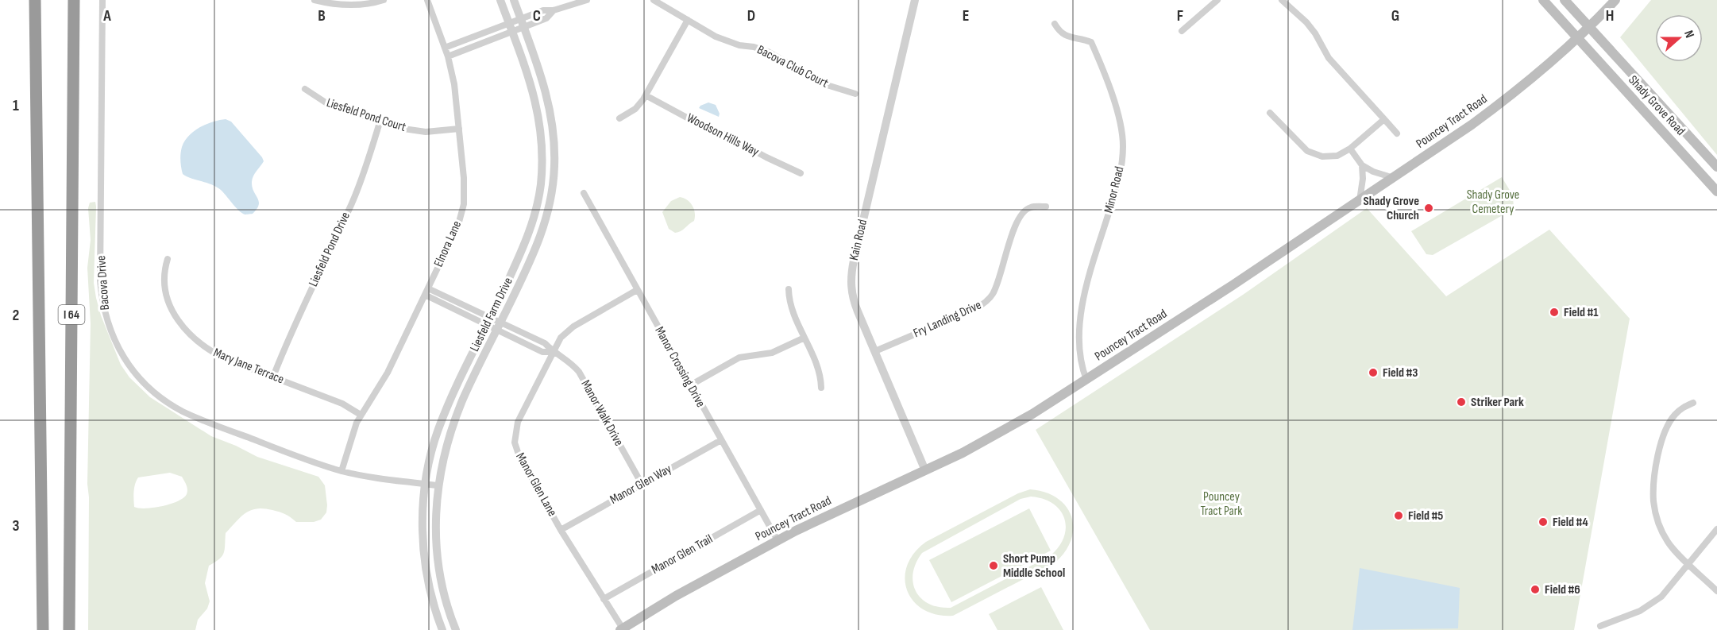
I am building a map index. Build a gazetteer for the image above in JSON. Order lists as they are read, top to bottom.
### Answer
{
  "streets": {
    "highway": ["I 64"],
    "main road": ["Shady Grove Road", "Pouncey Tract Road"],
    "street": [
      "Bacova Club Court",
      "Liesfeld Pond Court",
      "Woodson Hills Way",
      "Minor Road",
      "Kain Road",
      "Elnora Lane",
      "Liesfeld Pond Drive",
      "Bacova Drive",
      "Liesfeld Farm Drive",
      "Fry Landing Drive",
      "Mary Jane Terrace",
      "Manor Crossing Drive",
      "Manor Walk Drive",
      "Manor Glen Lane",
      "Manor Glen Way",
      "Manor Glen Trail"
    ]
  },
  "crossings": [
    ["Shady Grove Road", "Pouncey Tract Road"],
    ["Liesfeld Pond Court", "Elnora Lane"],
    ["Liesfeld Pond Court", "Liesfeld Pond Drive"],
    ["Pouncey Tract Road", "Minor Road"],
    ["Pouncey Tract Road", "Kain Road"],
    ["Pouncey Tract Road", "Manor Crossing Drive"],
    ["Pouncey Tract Road", "Manor Glen Lane"],
    ["Kain Road", "Fry Landing Drive"],
    ["Elnora Lane", "Bacova Drive"],
    ["Elnora Lane", "Mary Jane Terrace"],
    ["Elnora Lane", "Manor Walk Drive"],
    ["Liesfeld Pond Drive", "Mary Jane Terrace"],
    ["Bacova Drive", "Liesfeld Farm Drive"],
    ["Liesfeld Farm Drive", "Manor Walk Drive"],
    ["Manor Crossing Drive", "Manor Glen Lane"],
    ["Manor Crossing Drive", "Manor Glen Way"],
    ["Manor Crossing Drive", "Manor Glen Trail"],
    ["Manor Walk Drive", "Manor Glen Lane"],
    ["Manor Walk Drive", "Manor Glen Way"],
    ["Manor Glen Lane", "Manor Glen Way"],
    ["Manor Glen Lane", "Manor Glen Trail"]
  ],
  "parks": ["Shady Grove Cemetery", "Pouncey Tract Park"],
  "places": [
    "Shady Grove Church",
    "Field #1",
    "Field #3",
    "Striker Park",
    "Field #5",
    "Field #4",
    "Short Pump Middle School",
    "Field #6"
  ],
  "north": "right",
  "grid": {
    "columns": [
      "A",
      "B",
      "C",
      "D",
      "E",
      "F",
      "G",
      "H"
    ],
    "rows": ["1", "2", "3"]
  }
}
